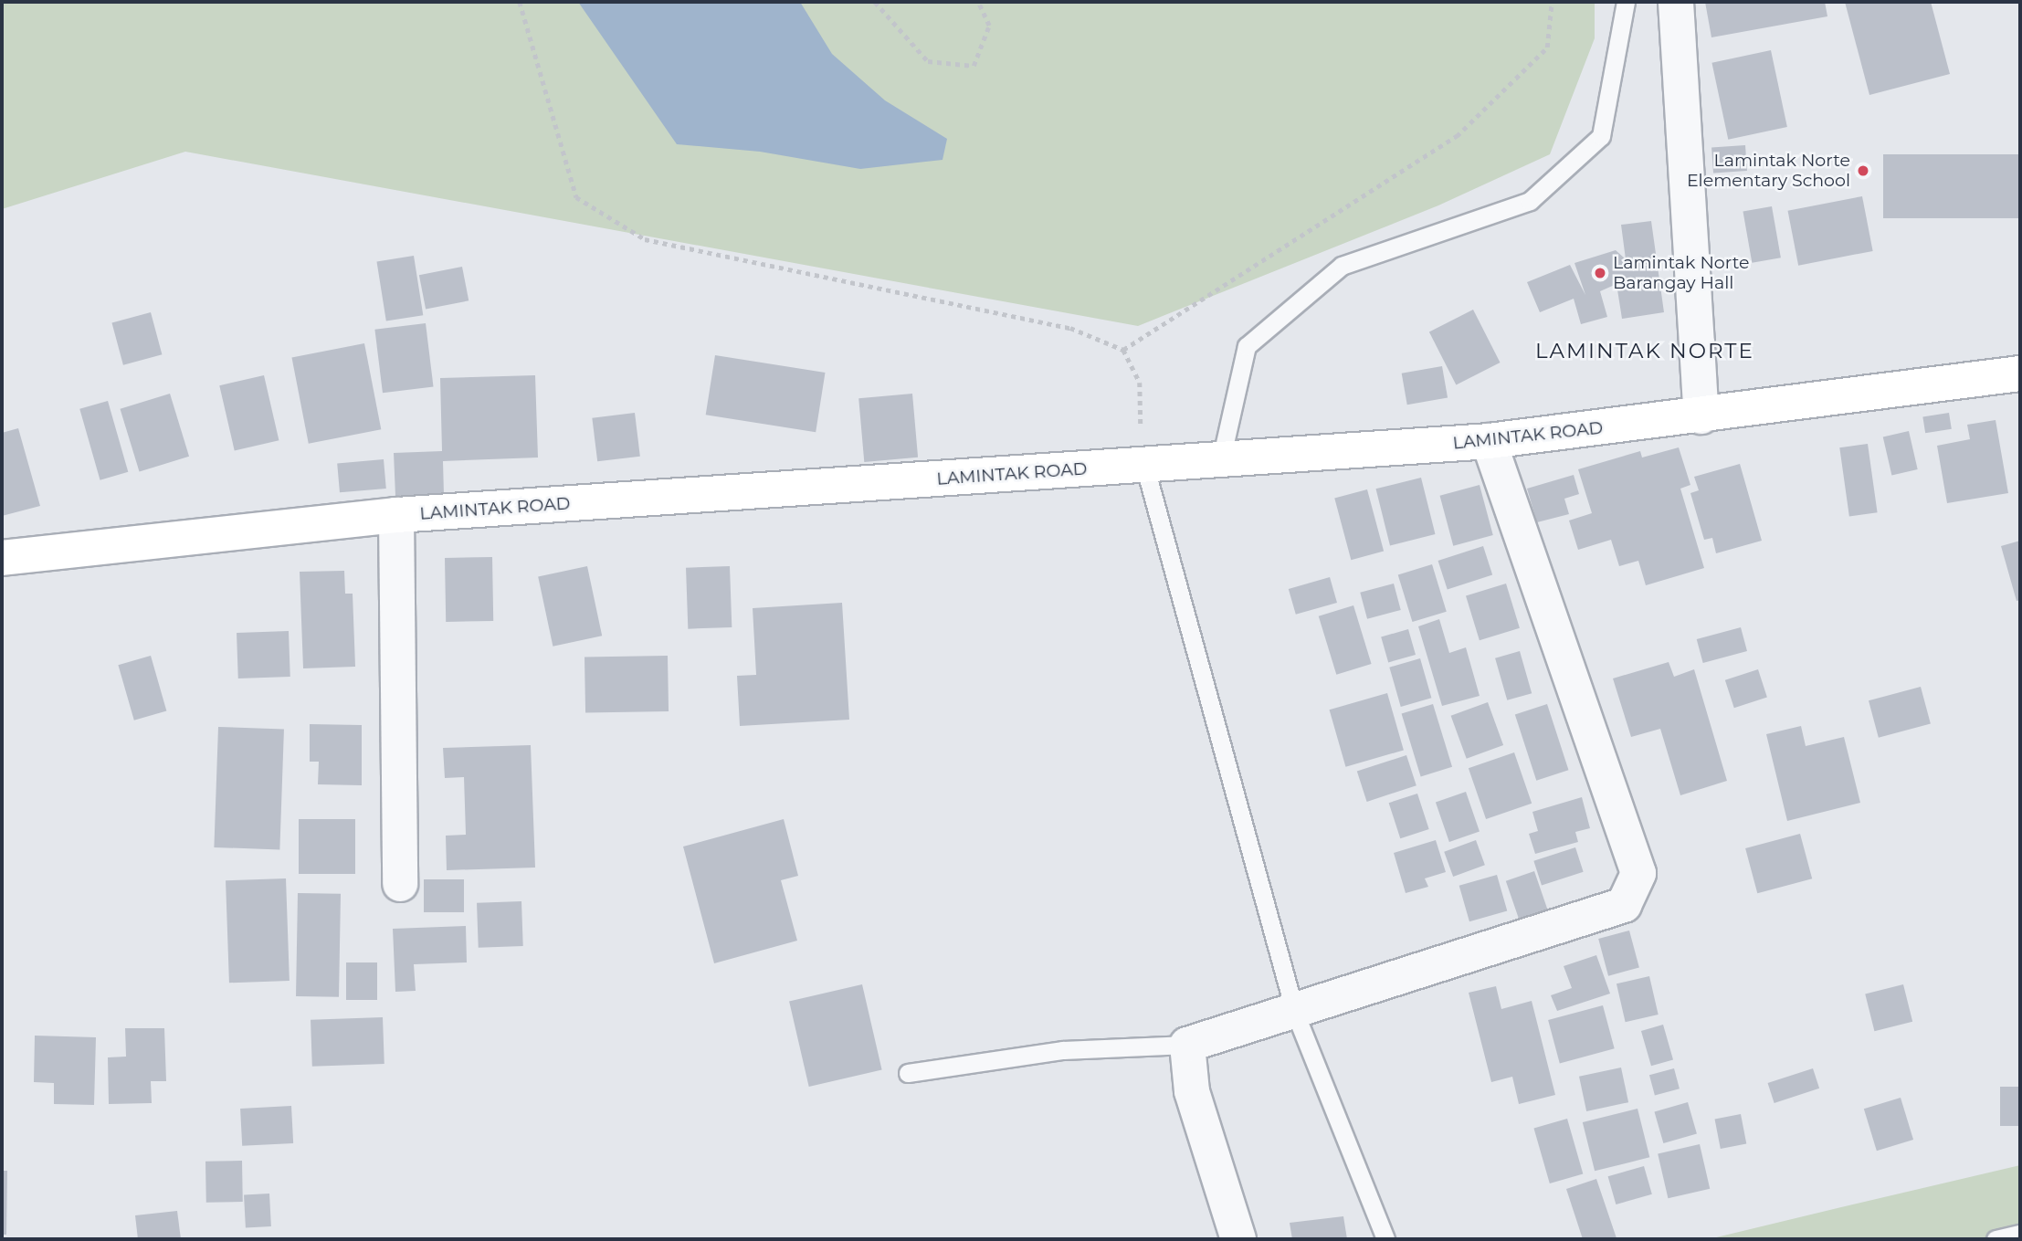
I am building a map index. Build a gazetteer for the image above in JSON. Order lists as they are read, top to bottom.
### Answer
{
  "streets": {
    "main road": ["LAMINTAK ROAD"]
  },
  "districts": ["LAMINTAK NORTE"],
  "places": ["Lamintak Norte Elementary School", "Lamintak Norte Barangay Hall"]
}
